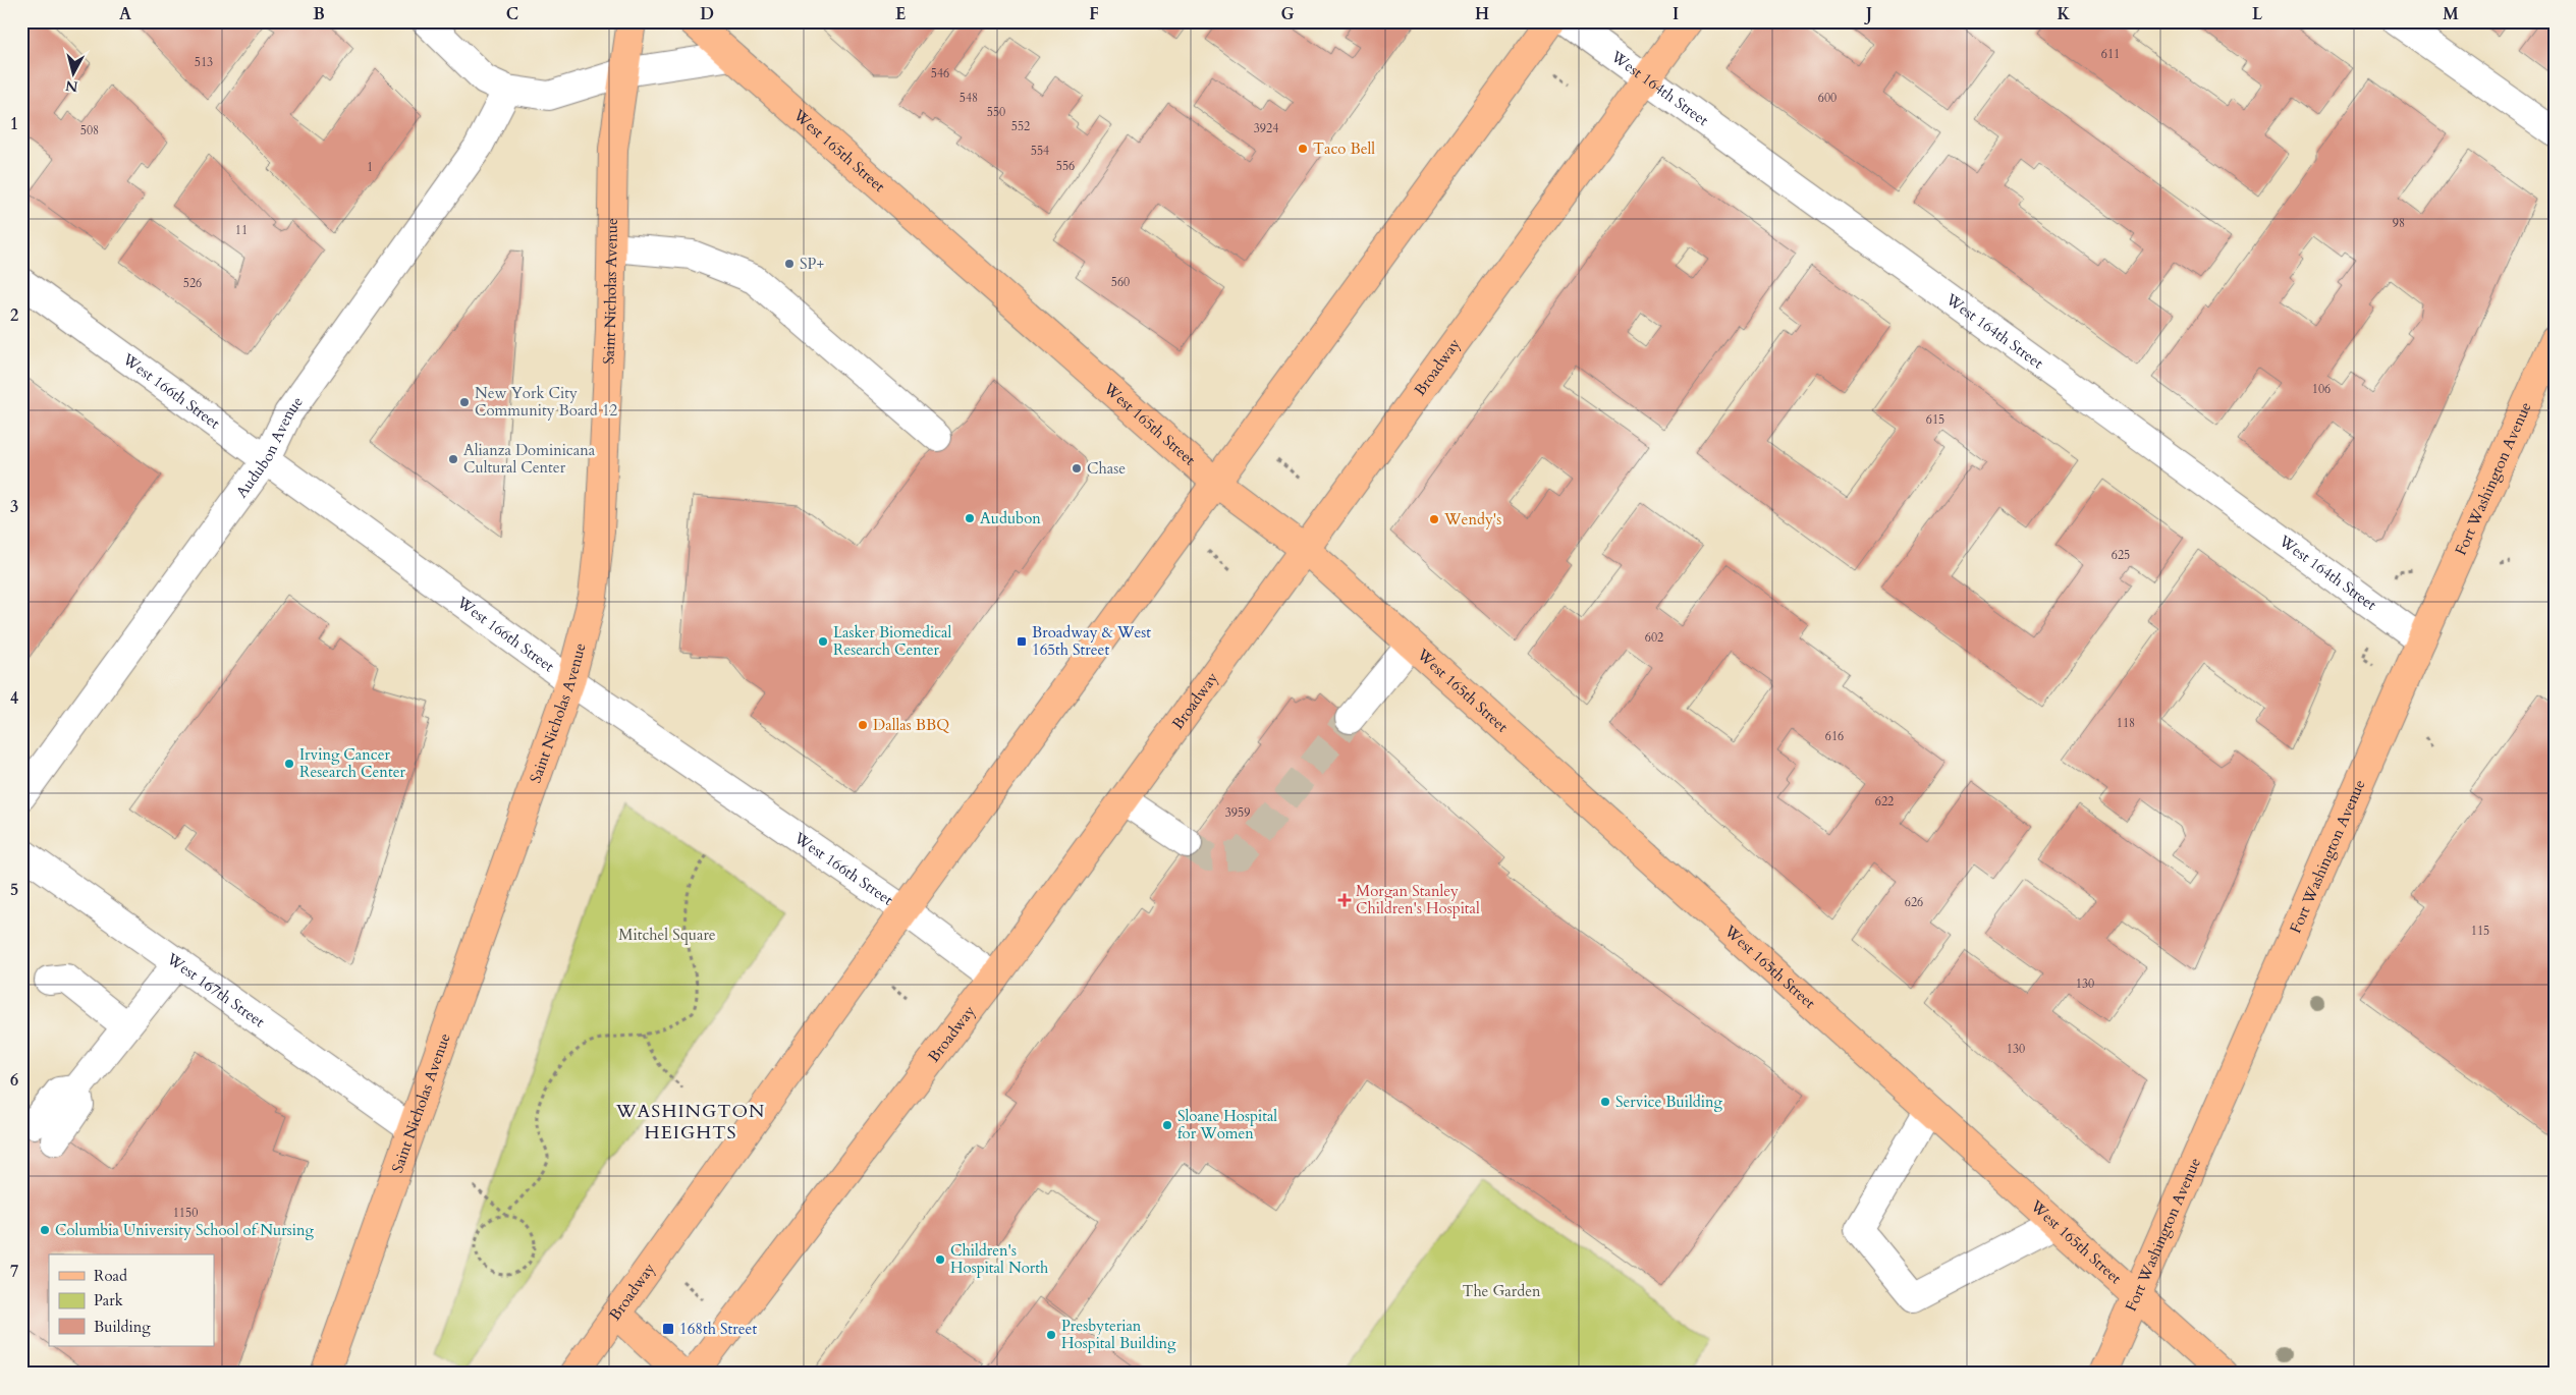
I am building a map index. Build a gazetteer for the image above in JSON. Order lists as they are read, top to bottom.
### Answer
{
  "streets": {
    "main road": [
      "West 165th Street",
      "Saint Nicholas Avenue",
      "Broadway",
      "Fort Washington Avenue"
    ],
    "street": [
      "West 164th Street",
      "West 166th Street",
      "Audubon Avenue",
      "West 167th Street"
    ]
  },
  "crossings": [
    ["West 164th Street", "Broadway"],
    ["West 164th Street", "Fort Washington Avenue"],
    ["West 165th Street", "Broadway"],
    ["West 165th Street", "Fort Washington Avenue"],
    ["Saint Nicholas Avenue", "West 166th Street"],
    ["Saint Nicholas Avenue", "West 167th Street"],
    ["Broadway", "West 166th Street"],
    ["West 166th Street", "Audubon Avenue"]
  ],
  "districts": ["WASHINGTON HEIGHTS"],
  "parks": ["Mitchel Square", "The Garden"],
  "places": {
    "other": [
      "Taco Bell",
      "SP+",
      "New York City Community Board 12",
      "Alianza Dominicana Cultural Center",
      "Chase",
      "Audubon",
      "Wendy's",
      "Lasker Biomedical Research Center",
      "Dallas BBQ",
      "Irving Cancer Research Center",
      "Service Building",
      "Sloane Hospital for Women",
      "Columbia University School of Nursing",
      "Children's Hospital North",
      "Presbyterian Hospital Building"
    ],
    "transit": ["Broadway & West 165th Street", "168th Street"],
    "health": ["Morgan Stanley Children's Hospital"]
  },
  "house_numbers": [
    "611",
    "513",
    "546",
    "548",
    "600",
    "550",
    "552",
    "3924",
    "508",
    "554",
    "556",
    "1",
    "98",
    "11",
    "560",
    "526",
    "106",
    "615",
    "625",
    "602",
    "118",
    "616",
    "622",
    "3959",
    "626",
    "115",
    "130",
    "130",
    "1150"
  ],
  "legend": ["Road", "Park", "Building"],
  "north": "bottom",
  "grid": {
    "columns": [
      "A",
      "B",
      "C",
      "D",
      "E",
      "F",
      "G",
      "H",
      "I",
      "J",
      "K",
      "L",
      "M"
    ],
    "rows": [
      "1",
      "2",
      "3",
      "4",
      "5",
      "6",
      "7"
    ]
  }
}
